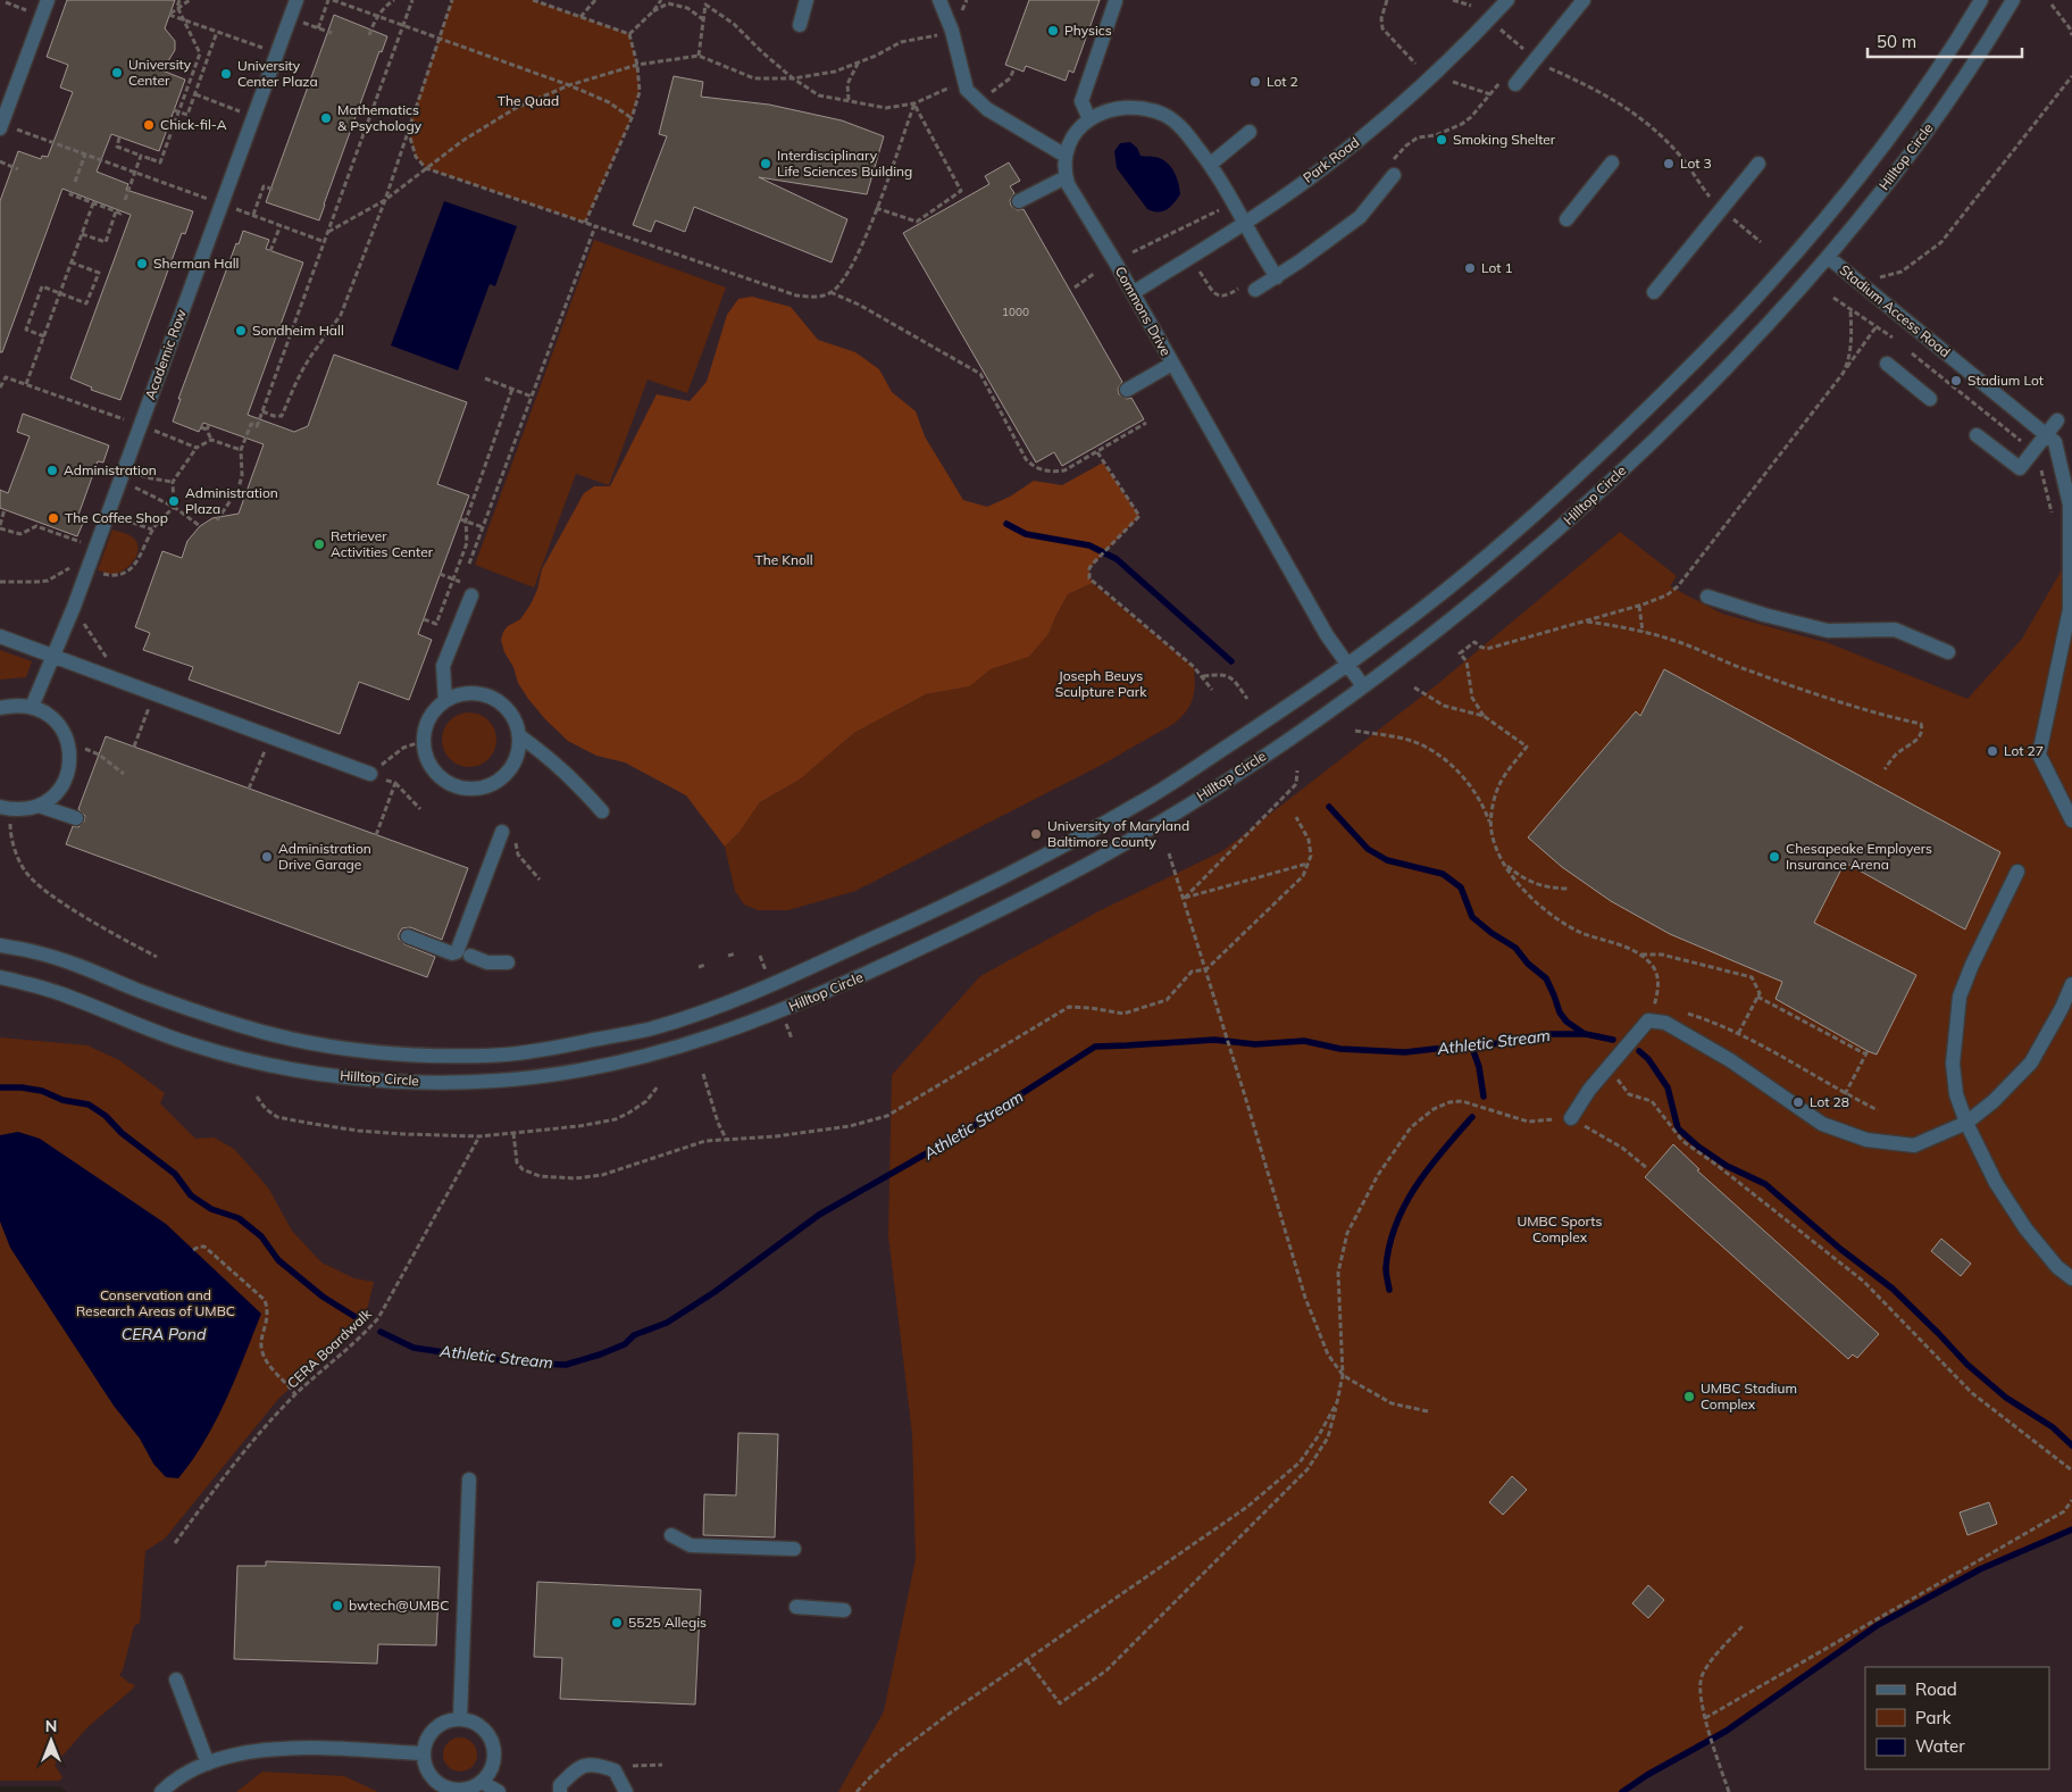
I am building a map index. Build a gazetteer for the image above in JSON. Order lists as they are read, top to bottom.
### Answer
{
  "streets": {
    "street": [
      "Hilltop Circle",
      "Park Road",
      "Commons Drive",
      "Stadium Access Road",
      "Academic Row"
    ],
    "path": ["CERA Boardwalk"]
  },
  "crossings": [
    ["Hilltop Circle", "Commons Drive"],
    ["Hilltop Circle", "Stadium Access Road"],
    ["Park Road", "Commons Drive"]
  ],
  "water": ["Athletic Stream", "CERA Pond"],
  "parks": [
    "The Quad",
    "The Knoll",
    "Joseph Beuys Sculpture Park",
    "UMBC Sports Complex",
    "Conservation and Research Areas of UMBC"
  ],
  "places": [
    "Physics",
    "University Center",
    "University Center Plaza",
    "Lot 2",
    "Mathematics & Psychology",
    "Chick-fil-A",
    "Smoking Shelter",
    "Interdisciplinary Life Sciences Building",
    "Lot 3",
    "Sherman Hall",
    "Lot 1",
    "Sondheim Hall",
    "Stadium Lot",
    "Administration",
    "Administration Plaza",
    "The Coffee Shop",
    "Retriever Activities Center",
    "Lot 27",
    "University of Maryland Baltimore County",
    "Administration Drive Garage",
    "Chesapeake Employers Insurance Arena",
    "Lot 28",
    "UMBC Stadium Complex",
    "bwtech@UMBC",
    "5525 Allegis"
  ],
  "house_numbers": ["1000"],
  "legend": ["Road", "Park", "Water"],
  "scale_bar": "50 m",
  "north": "top"
}
